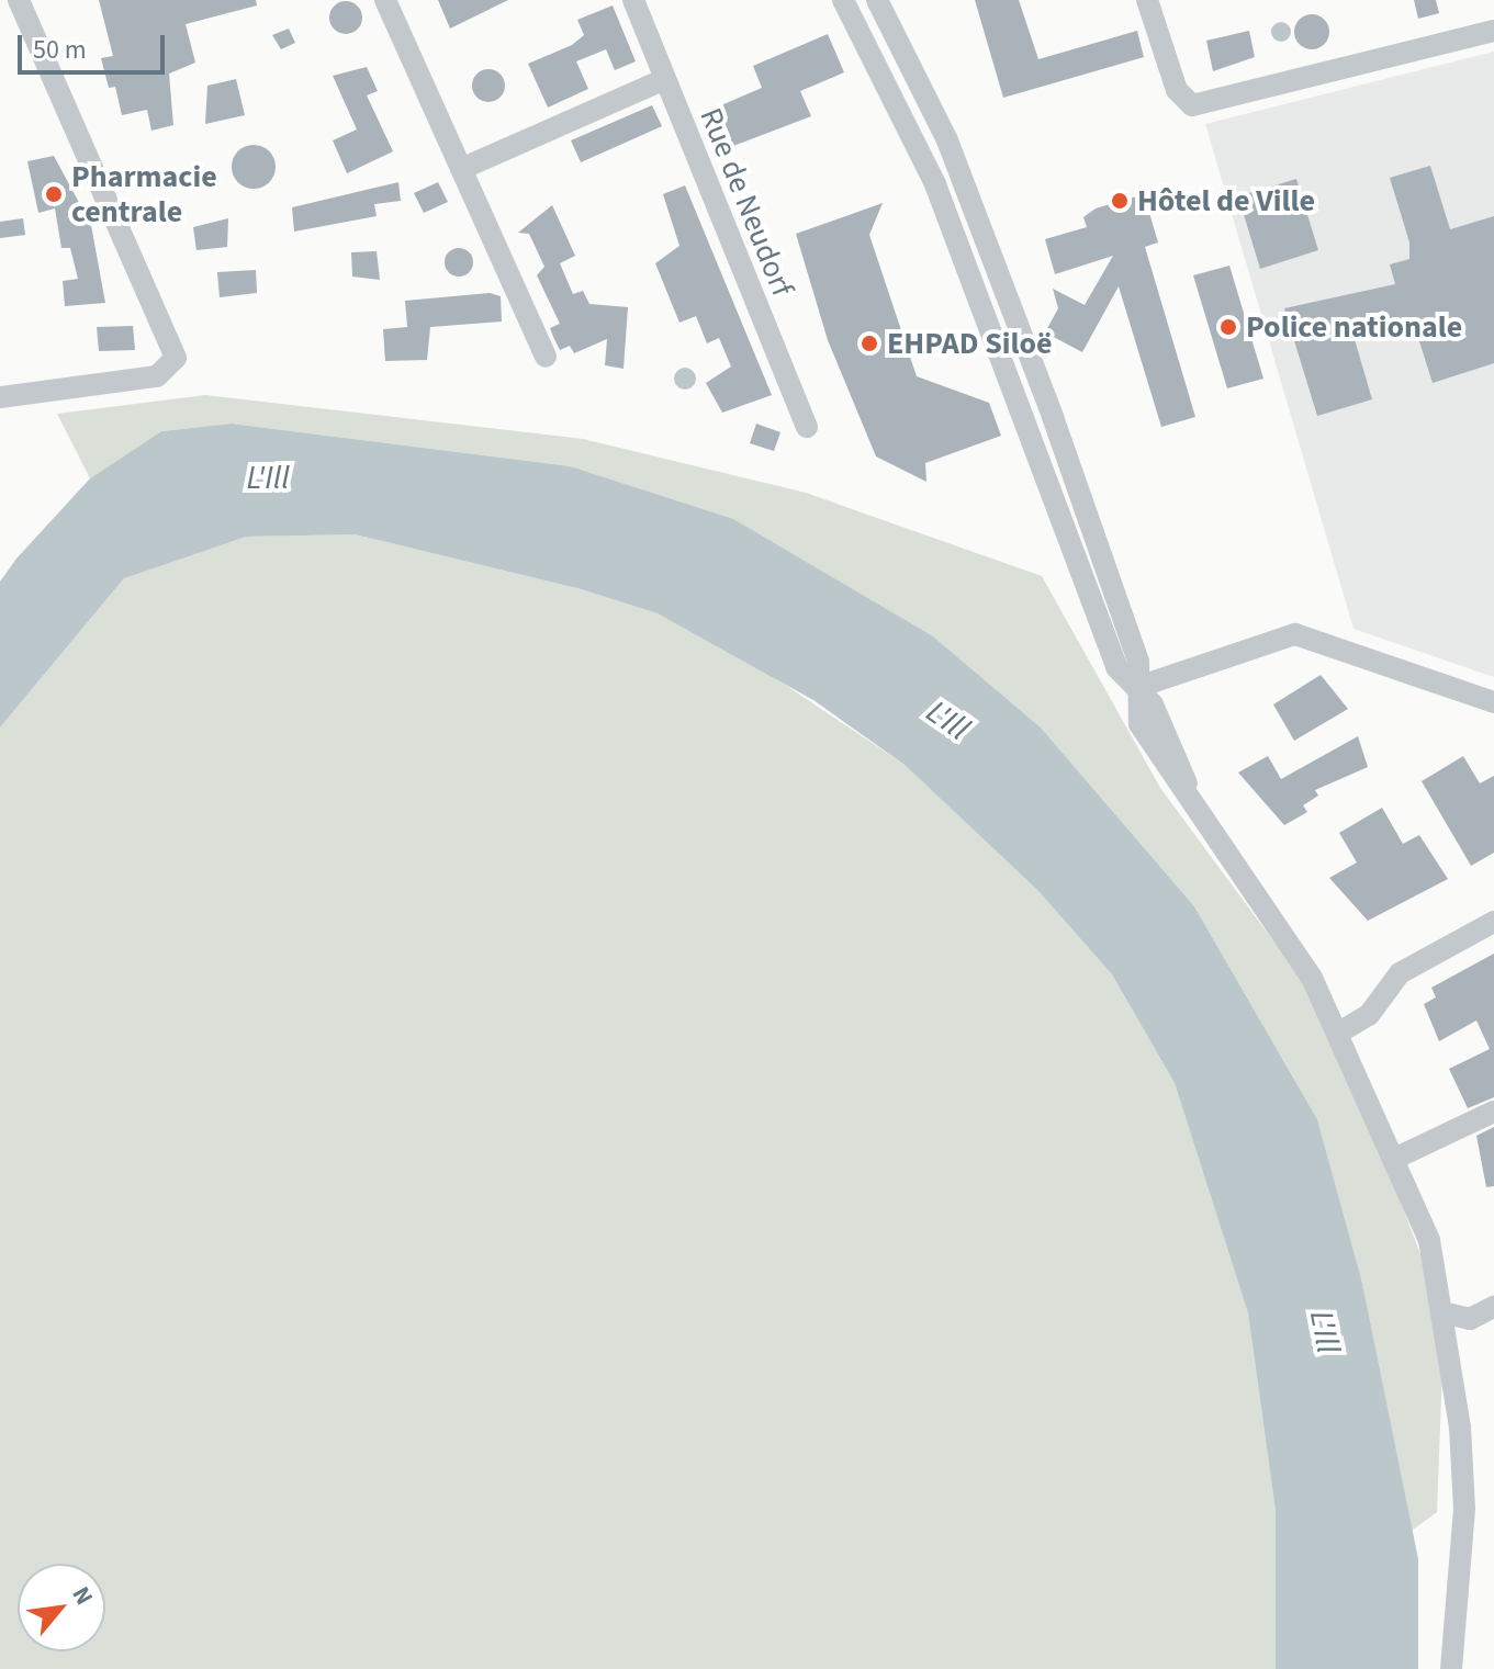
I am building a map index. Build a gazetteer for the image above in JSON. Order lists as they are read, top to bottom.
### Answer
{
  "streets": {
    "street": ["Rue de Neudorf"]
  },
  "water": ["L'Ill"],
  "places": [
    "Pharmacie centrale",
    "Hôtel de Ville",
    "Police nationale",
    "EHPAD Siloë"
  ],
  "scale_bar": "50 m",
  "north": "top right"
}
